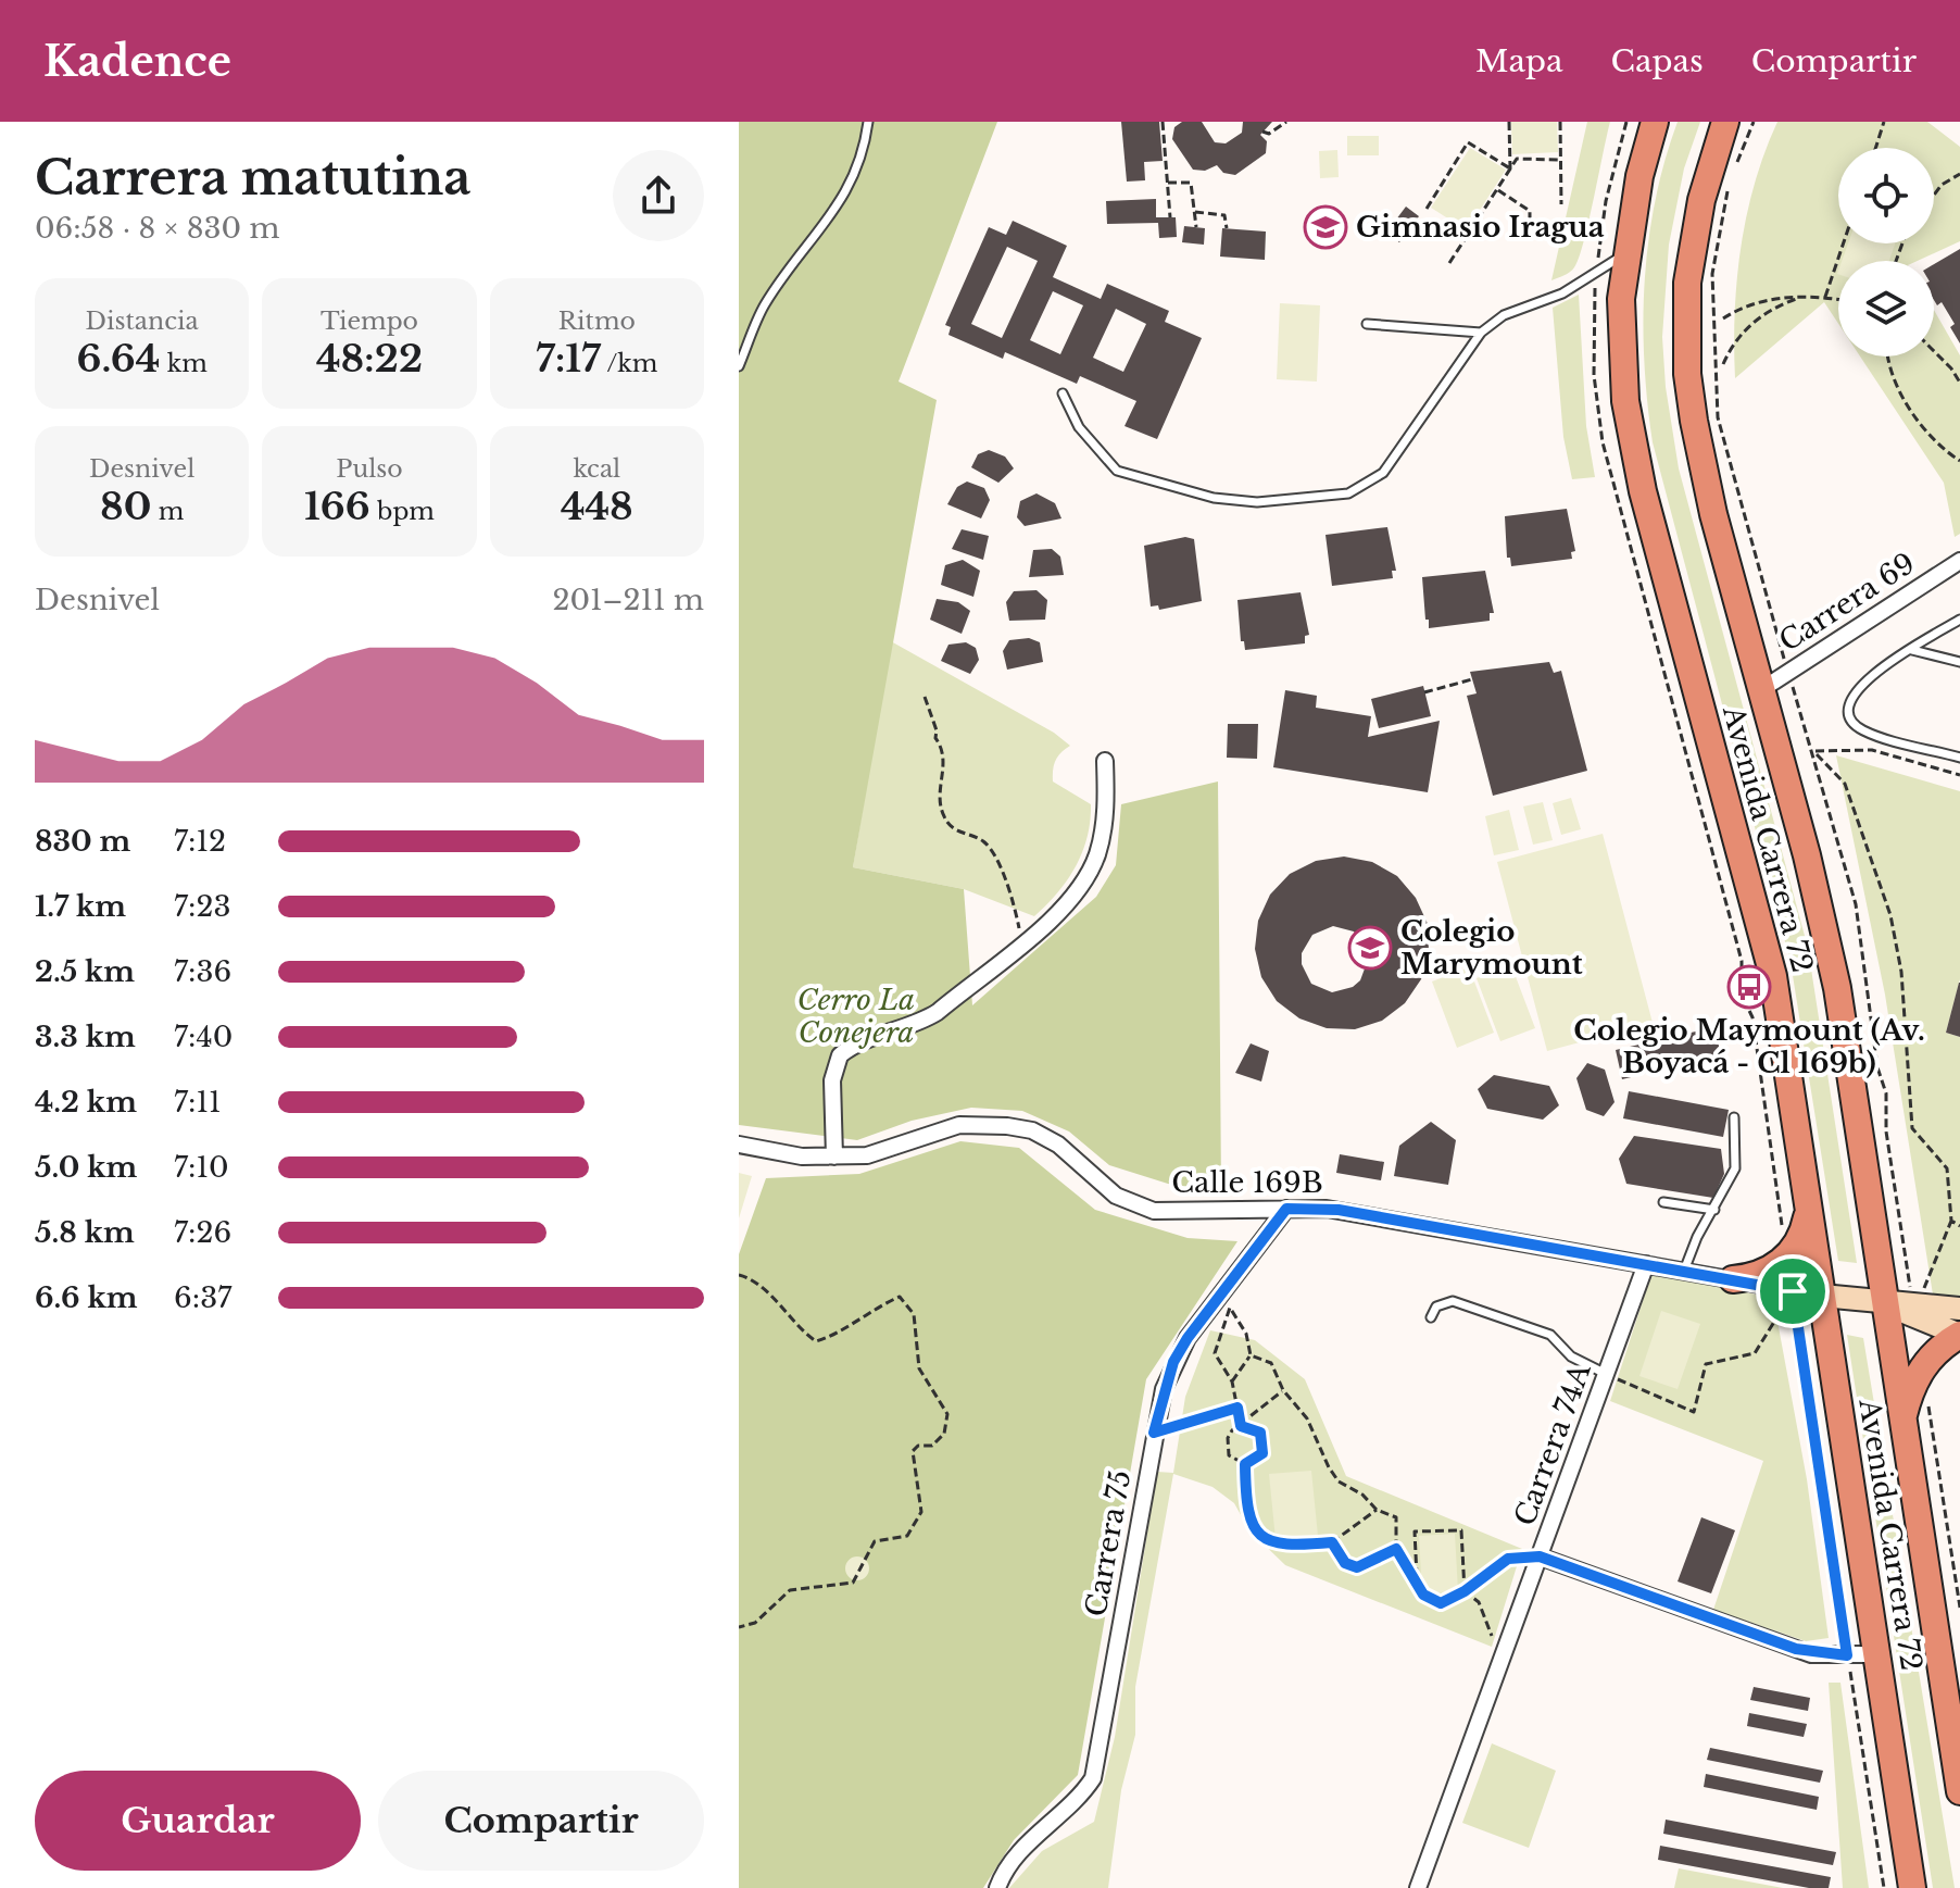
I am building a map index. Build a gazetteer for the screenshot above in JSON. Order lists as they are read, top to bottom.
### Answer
{
  "streets": {
    "highway": ["Avenida Carrera 72"],
    "main road": ["Calle 169B"],
    "street": ["Carrera 69", "Carrera 74A", "Carrera 75"]
  },
  "crossings": [
    ["Carrera 69", "Avenida Carrera 72"],
    ["Avenida Carrera 72", "Calle 169B"],
    ["Calle 169B", "Carrera 74A"],
    ["Calle 169B", "Carrera 75"]
  ],
  "parks": ["Cerro La Conejera"],
  "places": {
    "school or university": ["Gimnasio Iragua", "Colegio Marymount"],
    "bus stop": ["Colegio Maymount (Av. Boyacá - Cl 169b)"]
  },
  "page": {
    "header": "Kadence",
    "nav": ["Mapa", "Capas", "Compartir"],
    "heading": ["Carrera matutina", "06:58 · 8 × 830 m"],
    "stats": [
      ["Distancia", "6.64 km"],
      ["Tiempo", "48:22"],
      ["Ritmo", "7:17 /km"],
      ["Desnivel", "80 m"],
      ["Pulso", "166 bpm"],
      ["kcal", "448"]
    ],
    "chart": ["Desnivel", "201–211 m"],
    "list": [
      {
        "name": "830 m",
        "note": "7:12"
      },
      {
        "name": "1.7 km",
        "note": "7:23"
      },
      {
        "name": "2.5 km",
        "note": "7:36"
      },
      {
        "name": "3.3 km",
        "note": "7:40"
      },
      {
        "name": "4.2 km",
        "note": "7:11"
      },
      {
        "name": "5.0 km",
        "note": "7:10"
      },
      {
        "name": "5.8 km",
        "note": "7:26"
      },
      {
        "name": "6.6 km",
        "note": "6:37"
      }
    ],
    "buttons": ["Guardar", "Compartir"]
  }
}
